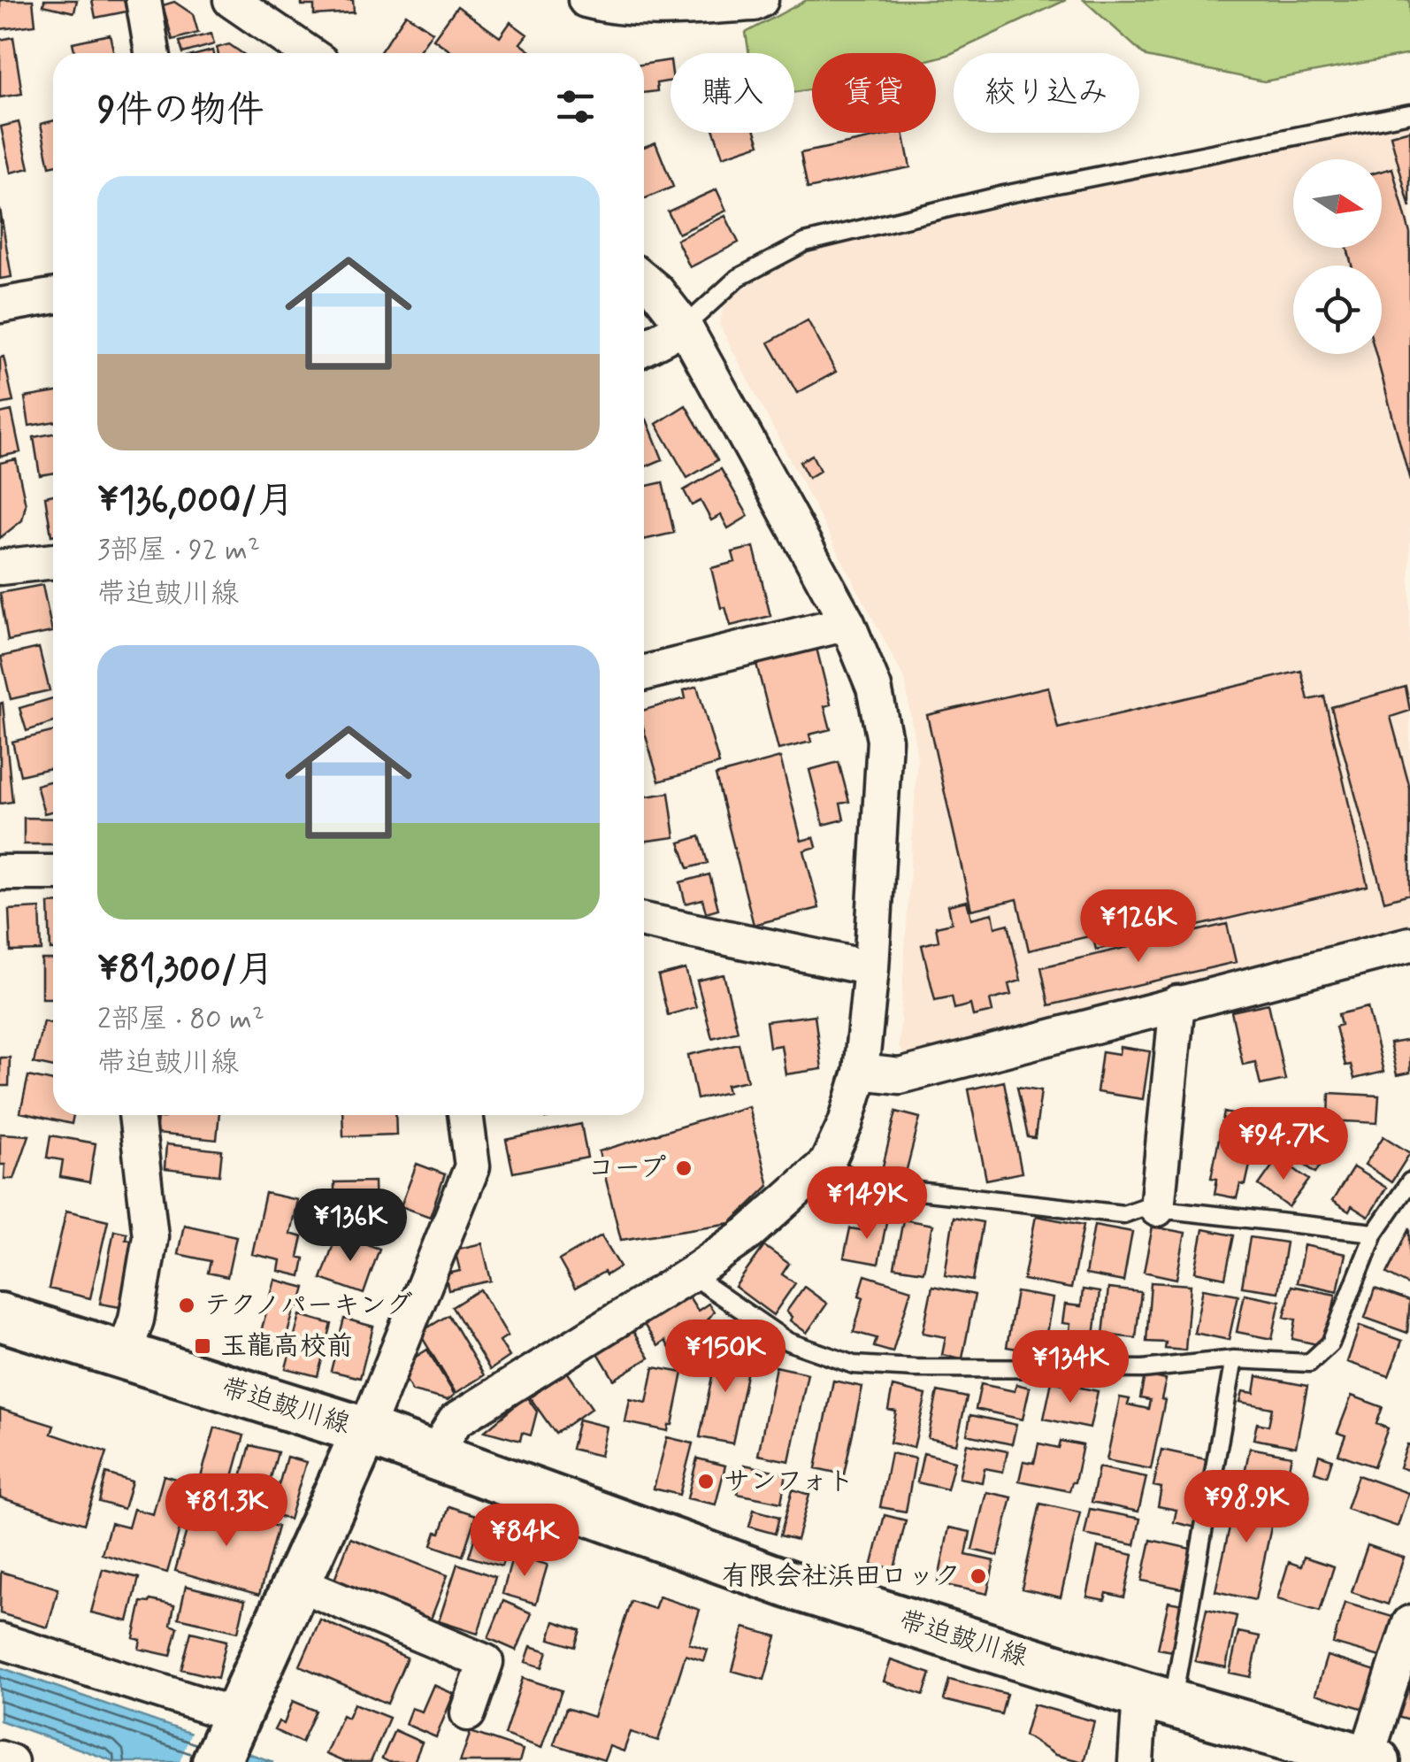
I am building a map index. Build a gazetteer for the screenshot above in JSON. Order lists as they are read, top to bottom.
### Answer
{
  "streets": {
    "street": ["帯迫皷川線"]
  },
  "places": {
    "other": [
      "コープ",
      "テクノパーキング",
      "サンフォト",
      "有限会社浜田ロック"
    ],
    "transit": ["玉龍高校前"]
  },
  "north": "right",
  "page": {
    "chip": ["購入", "賃貸", "絞り込み"],
    "heading": "9件の物件",
    "list": [
      {
        "name": "¥136,000/月",
        "note": "3部屋 · 92 m² · 帯迫皷川線"
      },
      {
        "name": "¥81,300/月",
        "note": "2部屋 · 80 m² · 帯迫皷川線"
      }
    ],
    "price": [
      "¥126K",
      "¥94.7K",
      "¥149K",
      "¥136K",
      "¥150K",
      "¥134K",
      "¥98.9K",
      "¥81.3K",
      "¥84K"
    ]
  }
}
